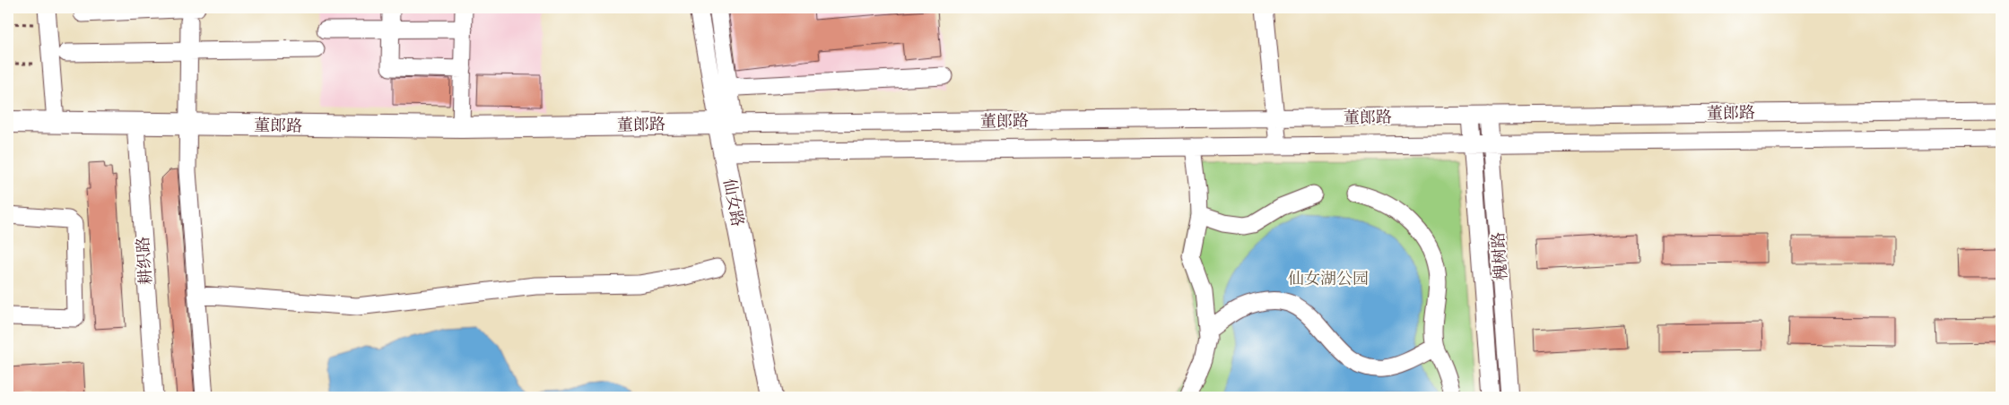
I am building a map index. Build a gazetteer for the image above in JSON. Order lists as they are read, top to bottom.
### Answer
{
  "streets": {
    "main road": ["董郎路", "仙女路"],
    "street": ["槐树路", "耕织路"]
  },
  "crossings": [
    ["董郎路", "仙女路"],
    ["董郎路", "槐树路"],
    ["董郎路", "耕织路"]
  ],
  "parks": ["仙女湖公园"]
}
